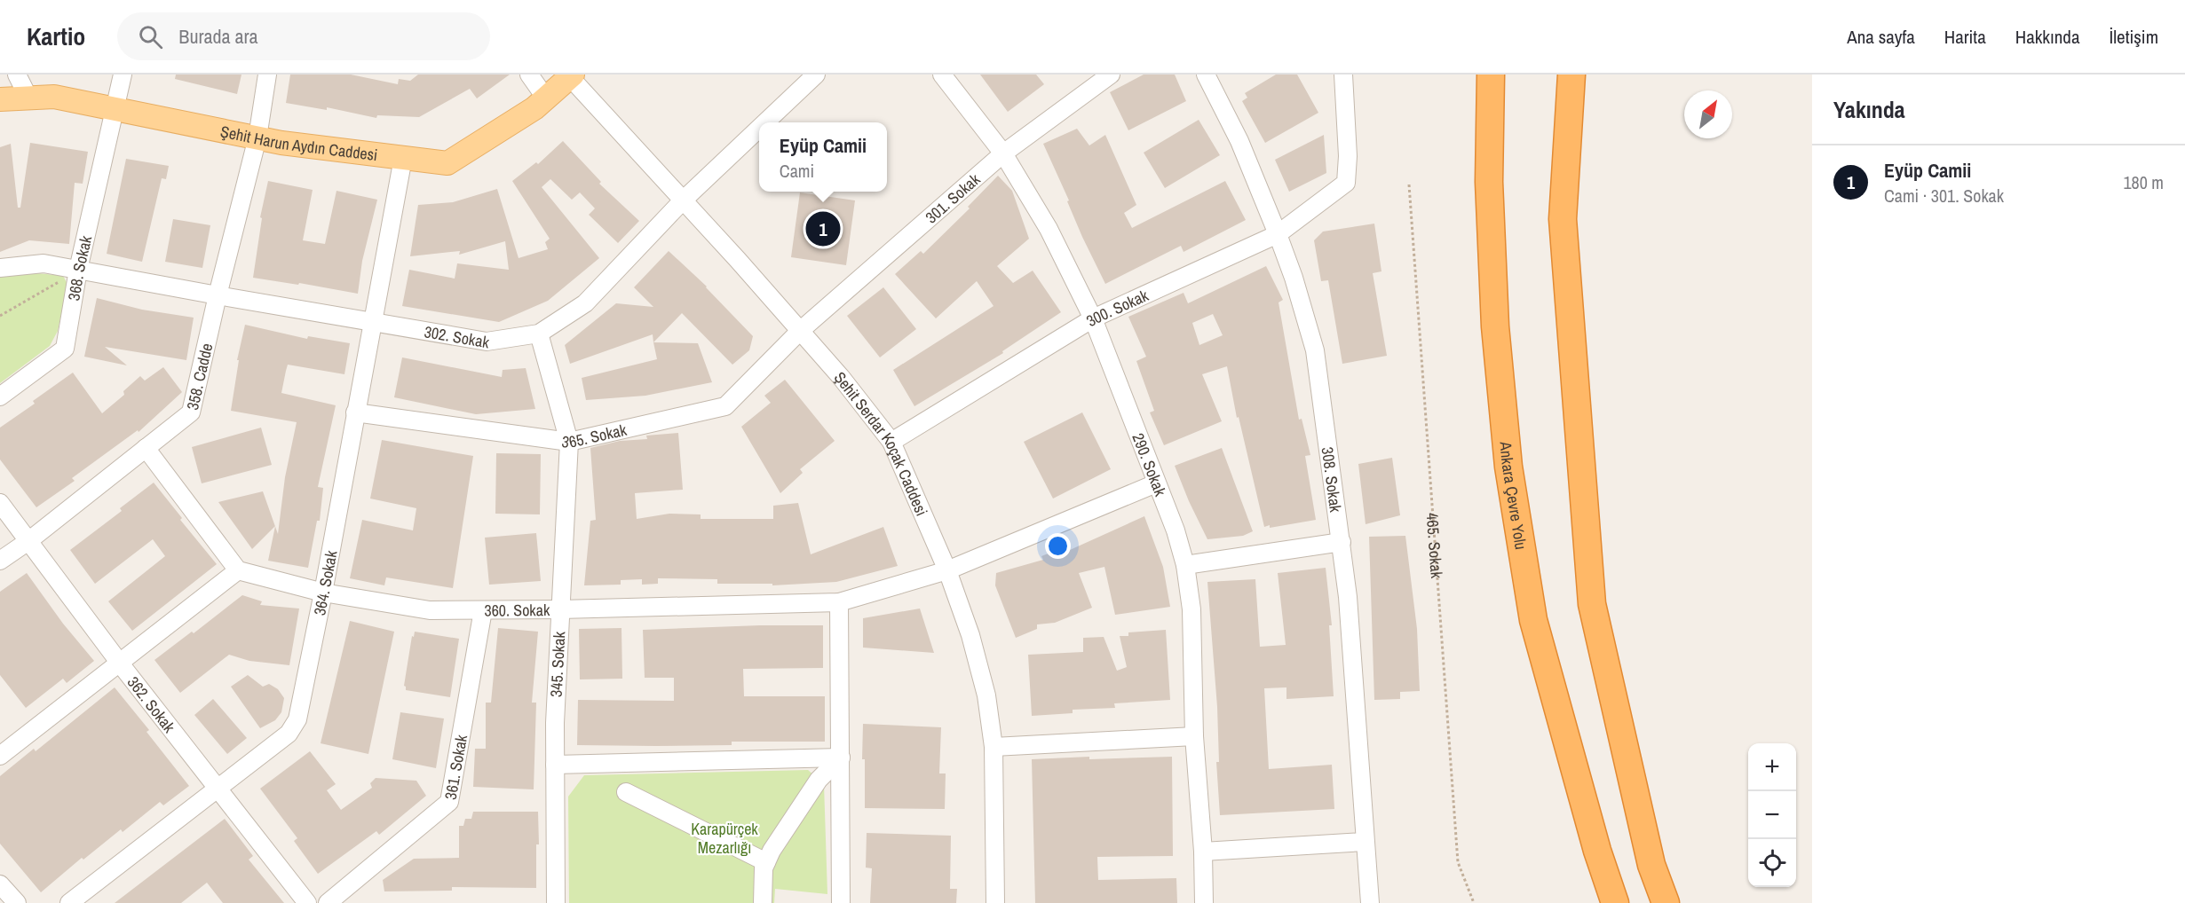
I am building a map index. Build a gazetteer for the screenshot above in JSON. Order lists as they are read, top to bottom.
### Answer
{
  "streets": {
    "highway": ["Ankara Çevre Yolu"],
    "main road": ["Şehit Harun Aydın Caddesi"],
    "street": [
      "301. Sokak",
      "368. Sokak",
      "300. Sokak",
      "302. Sokak",
      "358. Cadde",
      "365. Sokak",
      "Şehit Serdar Koçak Caddesi",
      "290. Sokak",
      "308. Sokak",
      "364. Sokak",
      "360. Sokak",
      "345. Sokak",
      "362. Sokak",
      "361. Sokak"
    ],
    "path": ["465. Sokak"]
  },
  "crossings": [
    ["Şehit Harun Aydın Caddesi", "368. Sokak"],
    ["Şehit Harun Aydın Caddesi", "358. Cadde"],
    ["Şehit Harun Aydın Caddesi", "Şehit Serdar Koçak Caddesi"],
    ["Şehit Harun Aydın Caddesi", "364. Sokak"],
    ["301. Sokak", "365. Sokak"],
    ["301. Sokak", "Şehit Serdar Koçak Caddesi"],
    ["301. Sokak", "290. Sokak"],
    ["368. Sokak", "302. Sokak"],
    ["300. Sokak", "Şehit Serdar Koçak Caddesi"],
    ["300. Sokak", "290. Sokak"],
    ["300. Sokak", "308. Sokak"],
    ["302. Sokak", "358. Cadde"],
    ["302. Sokak", "Şehit Serdar Koçak Caddesi"],
    ["302. Sokak", "364. Sokak"],
    ["302. Sokak", "345. Sokak"],
    ["358. Cadde", "362. Sokak"],
    ["365. Sokak", "Şehit Serdar Koçak Caddesi"],
    ["365. Sokak", "364. Sokak"],
    ["365. Sokak", "345. Sokak"],
    ["Şehit Serdar Koçak Caddesi", "360. Sokak"],
    ["290. Sokak", "360. Sokak"],
    ["364. Sokak", "360. Sokak"],
    ["364. Sokak", "362. Sokak"],
    ["360. Sokak", "345. Sokak"],
    ["360. Sokak", "361. Sokak"]
  ],
  "parks": ["Karapürçek Mezarlığı"],
  "north": "top right",
  "page": {
    "header": "Kartio",
    "search": "Burada ara",
    "nav": [
      "Ana sayfa",
      "Harita",
      "Hakkında",
      "İletişim"
    ],
    "heading": "Yakında",
    "popup": ["Eyüp Camii", "Cami"],
    "list": [
      {
        "mark": "1",
        "name": "Eyüp Camii",
        "note": "Cami · 301. Sokak",
        "value": "180 m"
      }
    ],
    "pins": "1",
    "map_buttons": ["+", "−"]
  }
}
